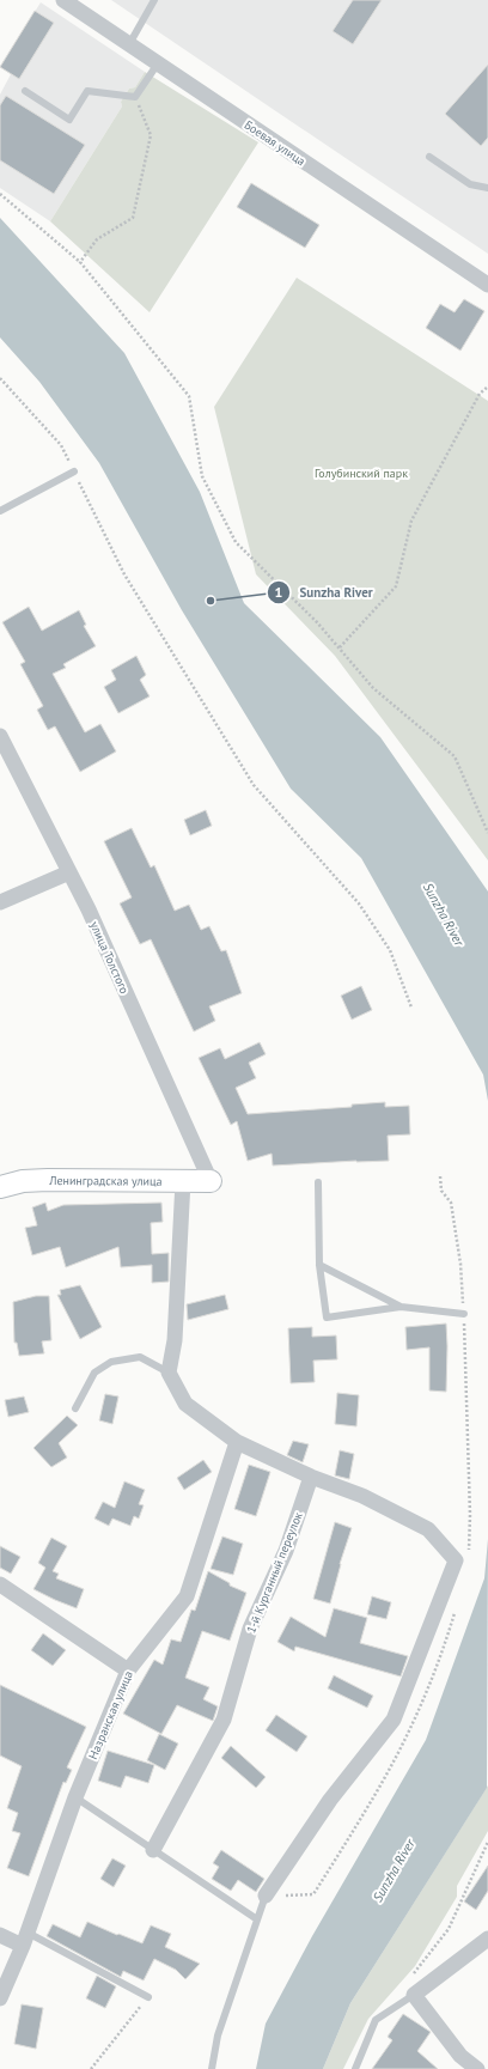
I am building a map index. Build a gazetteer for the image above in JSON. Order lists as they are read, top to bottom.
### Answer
{
  "streets": {
    "main road": ["Ленинградская улица"],
    "street": [
      "Боевая улица",
      "улица Толстого",
      "1-й Курганный переулок",
      "Назранская улица"
    ]
  },
  "crossings": [
    ["улица Толстого", "Ленинградская улица"]
  ],
  "water": ["Sunzha River"],
  "parks": ["Голубинский парк"],
  "places": ["Sunzha River"]
}
